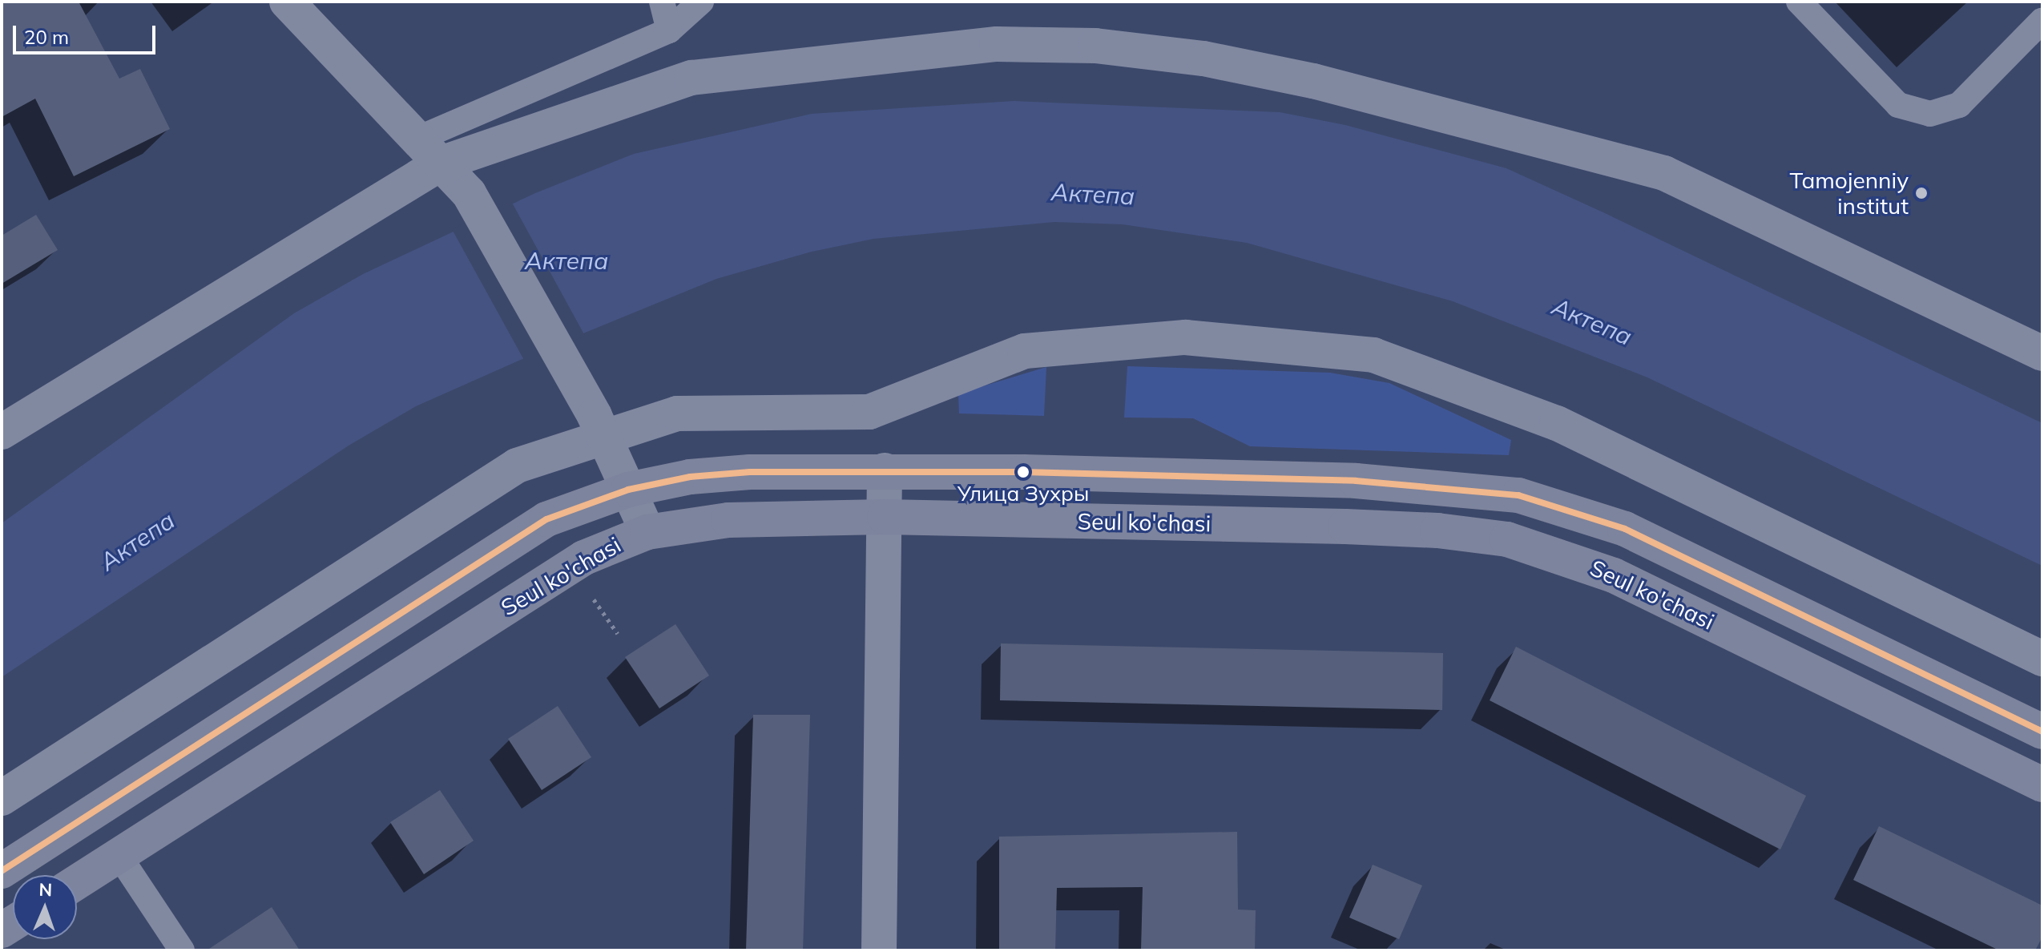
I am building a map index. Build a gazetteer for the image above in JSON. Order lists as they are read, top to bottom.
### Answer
{
  "streets": {
    "main road": ["Seul ko'chasi"]
  },
  "water": ["Актепа"],
  "places": ["Tamojenniy institut", "Улица Зухры"],
  "scale_bar": "20 m",
  "north": "top"
}
